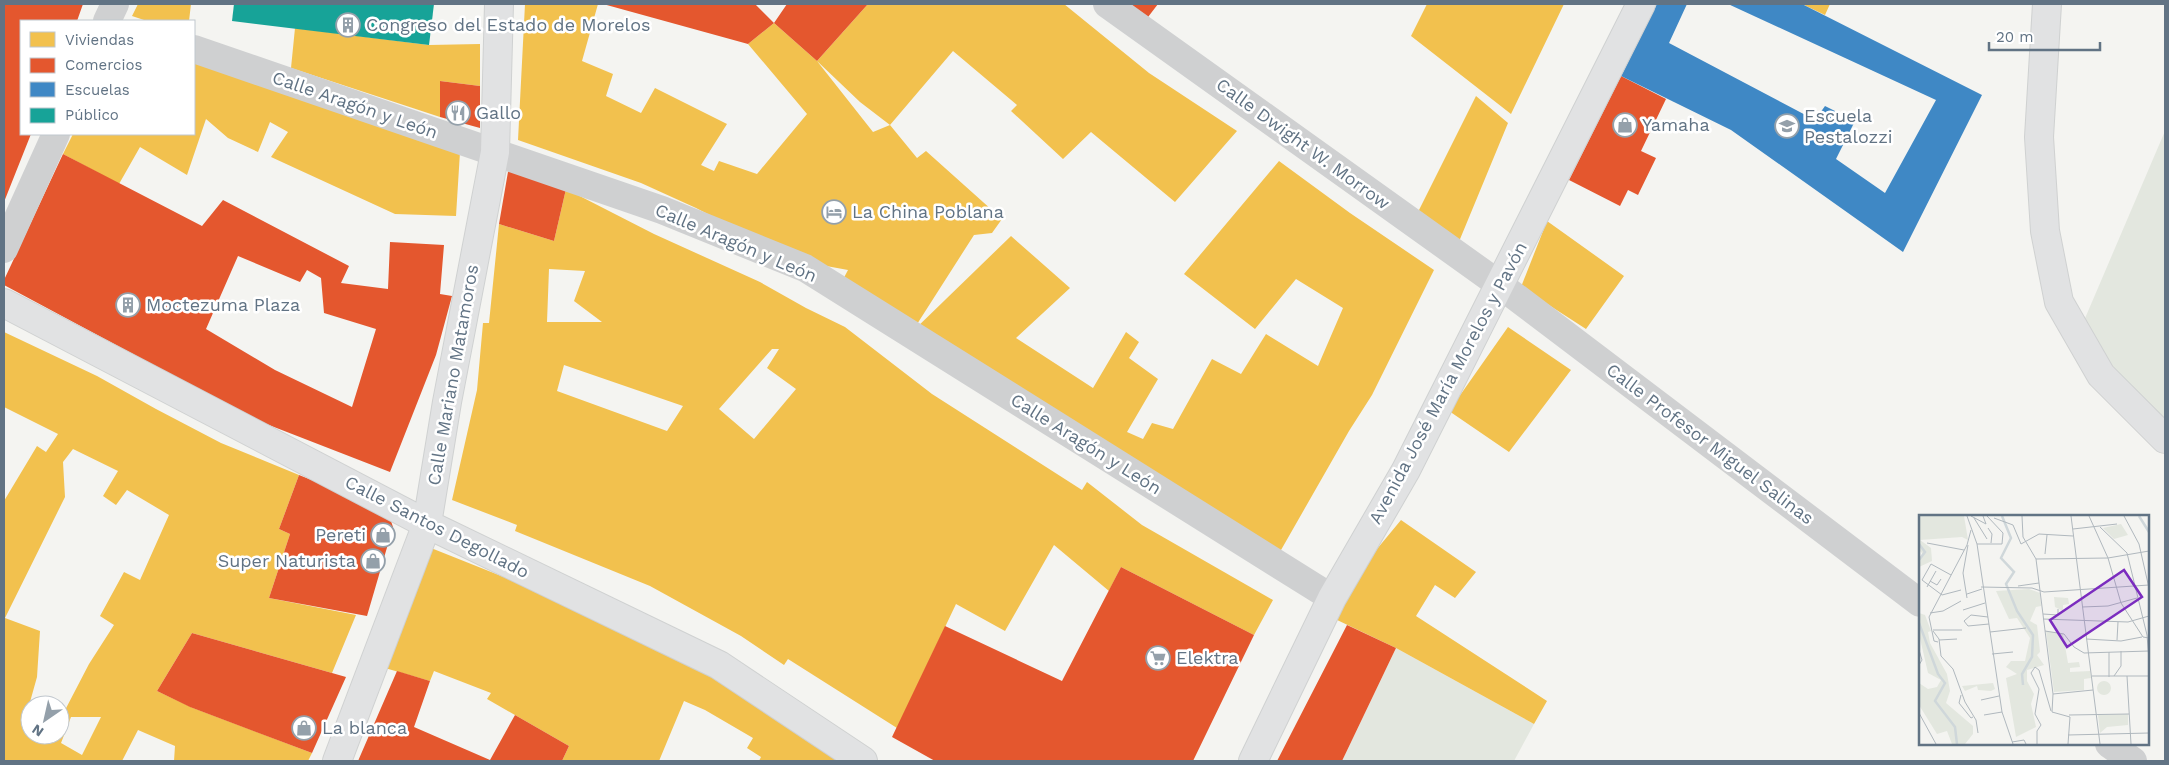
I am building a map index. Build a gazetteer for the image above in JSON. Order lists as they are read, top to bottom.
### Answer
{
  "streets": {
    "street": [
      "Calle Aragón y León",
      "Calle Dwight W. Morrow",
      "Calle Mariano Matamoros",
      "Avenida José María Morelos y Pavón",
      "Calle Profesor Miguel Salinas",
      "Calle Santos Degollado"
    ]
  },
  "crossings": [
    ["Calle Aragón y León", "Calle Mariano Matamoros"],
    ["Calle Aragón y León", "Avenida José María Morelos y Pavón"],
    ["Calle Dwight W. Morrow", "Avenida José María Morelos y Pavón"],
    ["Calle Dwight W. Morrow", "Calle Profesor Miguel Salinas"],
    ["Calle Mariano Matamoros", "Calle Santos Degollado"],
    ["Avenida José María Morelos y Pavón", "Calle Profesor Miguel Salinas"]
  ],
  "places": {
    "building": ["Congreso del Estado de Morelos", "Moctezuma Plaza"],
    "restaurant": ["Gallo"],
    "shop": [
      "Yamaha",
      "Pereti",
      "Super Naturista",
      "La blanca"
    ],
    "school or university": ["Escuela Pestalozzi"],
    "hotel": ["La China Poblana"],
    "supermarket": ["Elektra"]
  },
  "legend": [
    "Viviendas",
    "Comercios",
    "Escuelas",
    "Público"
  ],
  "scale_bar": "20 m",
  "north": "bottom left"
}
